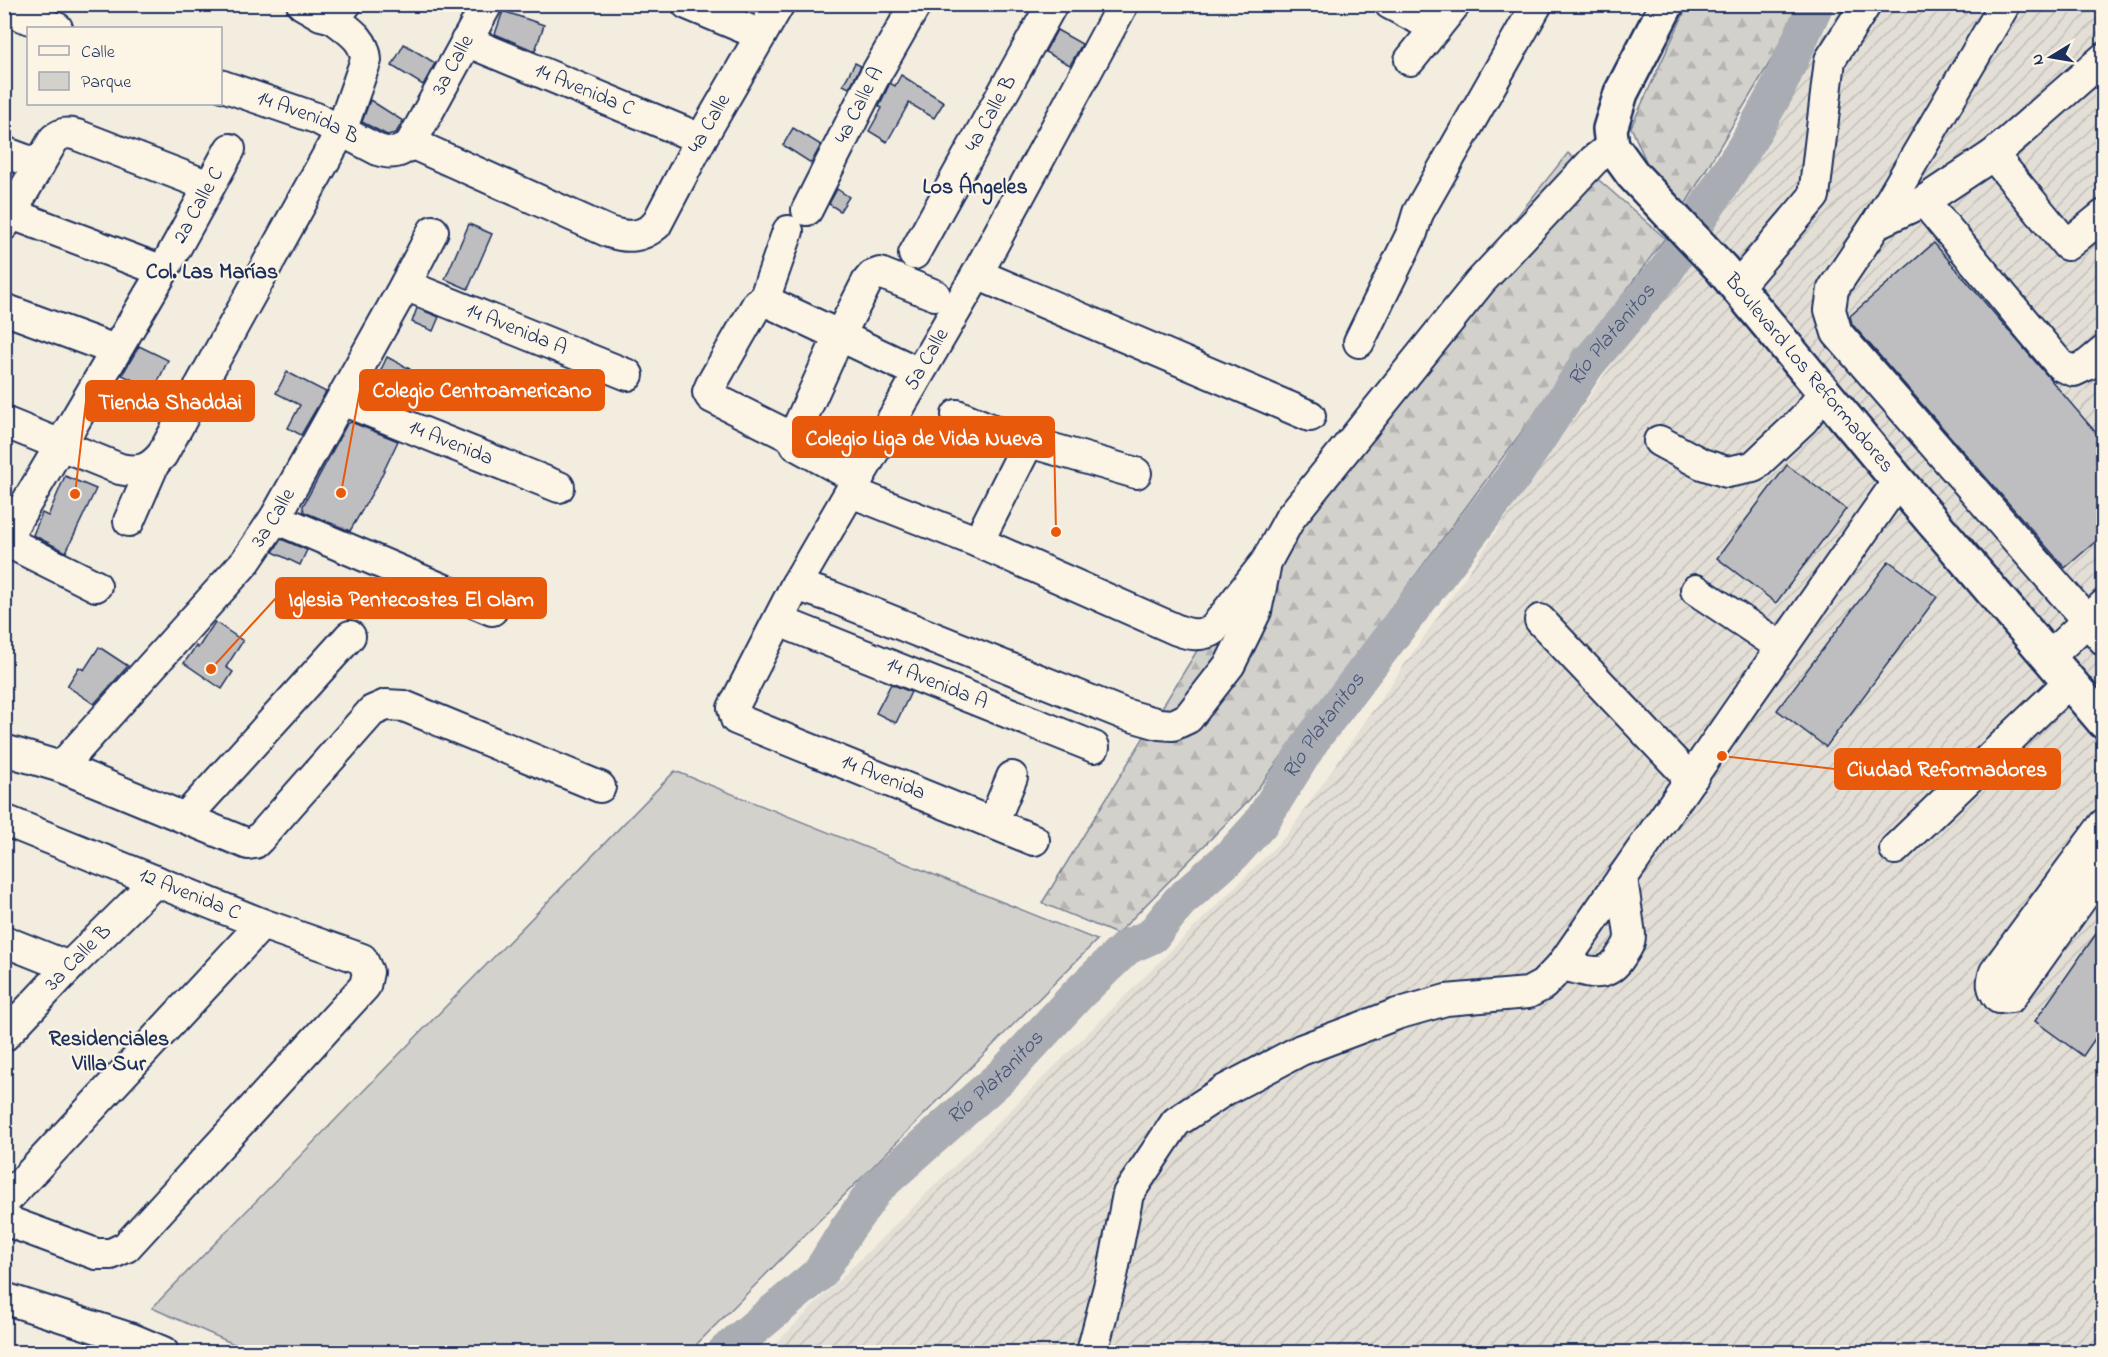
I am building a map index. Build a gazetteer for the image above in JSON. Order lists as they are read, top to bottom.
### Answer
{
  "streets": {
    "main road": ["Boulevard Los Reformadores"],
    "street": [
      "3a Calle",
      "14 Avenida C",
      "4a Calle A",
      "4a Calle B",
      "14 Avenida B",
      "4a Calle",
      "2a Calle C",
      "14 Avenida A",
      "5a Calle",
      "14 Avenida",
      "12 Avenida C",
      "3a Calle B"
    ]
  },
  "crossings": [
    ["3a Calle", "14 Avenida C"],
    ["3a Calle", "14 Avenida B"],
    ["3a Calle", "14 Avenida A"],
    ["3a Calle", "14 Avenida"],
    ["14 Avenida C", "4a Calle"],
    ["14 Avenida B", "4a Calle"],
    ["14 Avenida A", "5a Calle"],
    ["5a Calle", "14 Avenida"],
    ["12 Avenida C", "3a Calle B"]
  ],
  "districts": ["Los Ángeles", "Col. Las Marías", "Residenciales Villa Sur"],
  "water": ["Río Platanitos"],
  "places": [
    "Colegio Centroamericano",
    "Tienda Shaddai",
    "Colegio Liga de Vida Nueva",
    "Iglesia Pentecostes El Olam",
    "Ciudad Reformadores"
  ],
  "legend": ["Calle", "Parque"],
  "north": "left"
}
